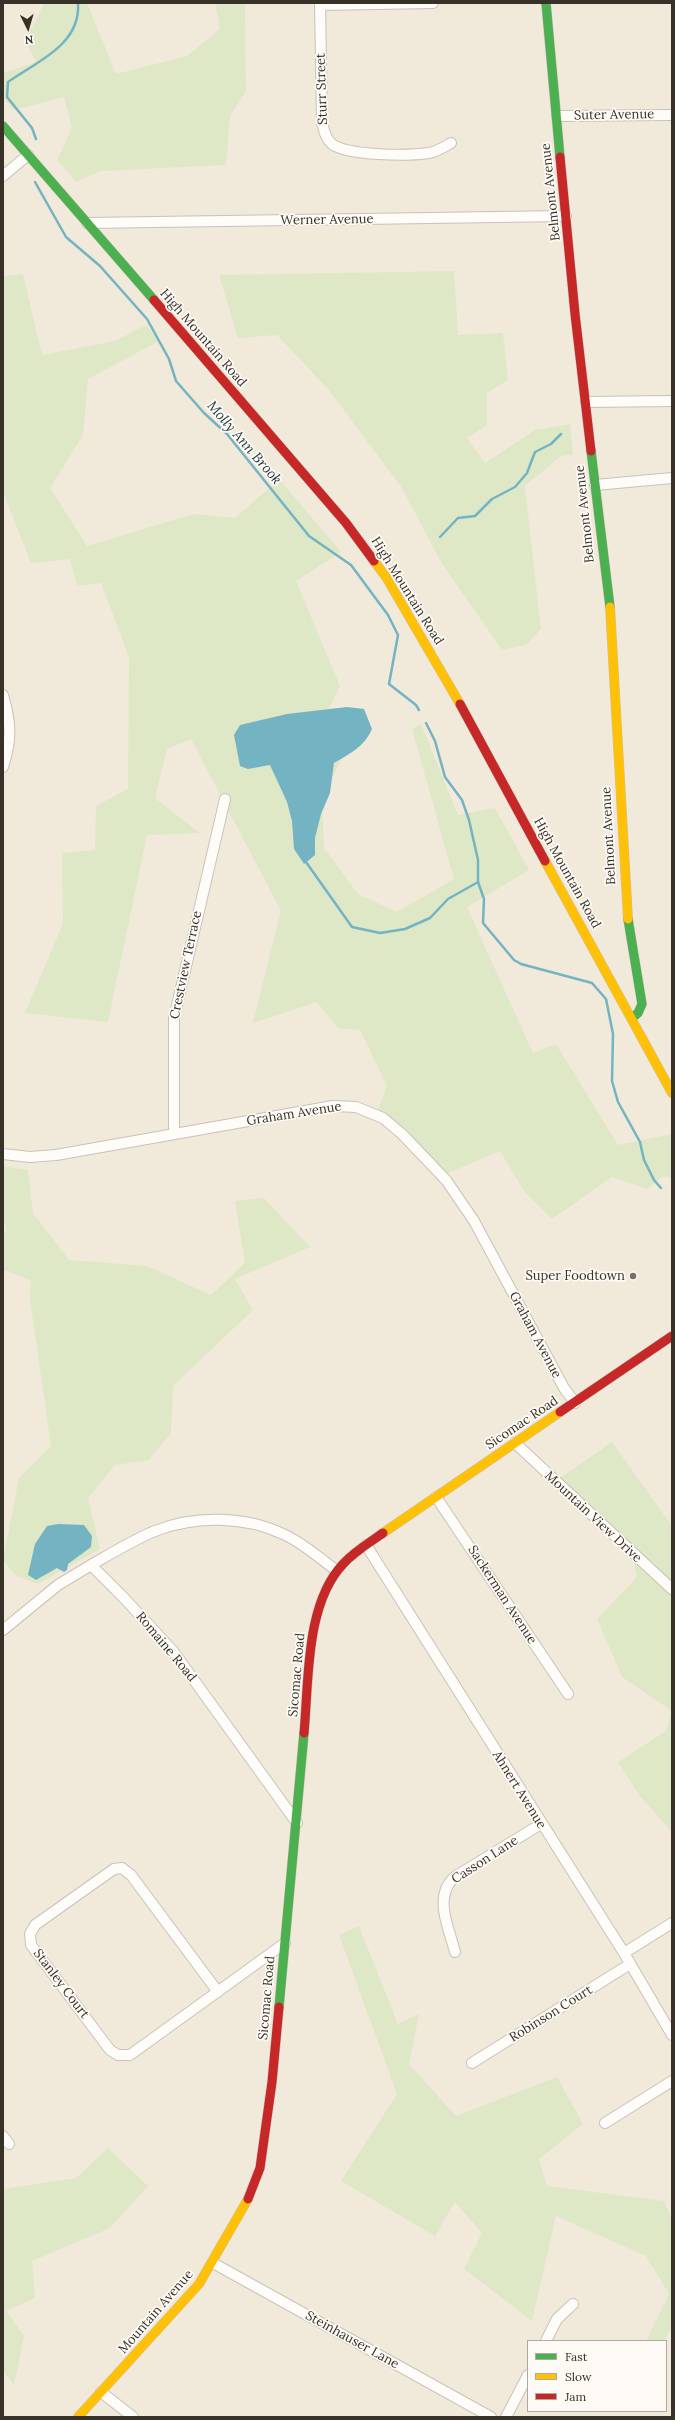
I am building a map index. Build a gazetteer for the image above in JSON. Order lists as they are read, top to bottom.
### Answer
{
  "streets": {
    "street": [
      "Sturr Street",
      "Suter Avenue",
      "Belmont Avenue",
      "Werner Avenue",
      "High Mountain Road",
      "Crestview Terrace",
      "Graham Avenue",
      "Sicomac Road",
      "Mountain View Drive",
      "Sackerman Avenue",
      "Romaine Road",
      "Ahnert Avenue",
      "Casson Lane",
      "Stanley Court",
      "Robinson Court",
      "Mountain Avenue",
      "Steinhauser Lane"
    ]
  },
  "crossings": [
    ["Suter Avenue", "Belmont Avenue"],
    ["Belmont Avenue", "Werner Avenue"],
    ["Belmont Avenue", "High Mountain Road"],
    ["Werner Avenue", "High Mountain Road"],
    ["Crestview Terrace", "Graham Avenue"],
    ["Graham Avenue", "Sicomac Road"],
    ["Sicomac Road", "Mountain View Drive"],
    ["Sicomac Road", "Sackerman Avenue"],
    ["Sicomac Road", "Romaine Road"],
    ["Sicomac Road", "Ahnert Avenue"],
    ["Sicomac Road", "Stanley Court"],
    ["Sicomac Road", "Mountain Avenue"],
    ["Ahnert Avenue", "Casson Lane"],
    ["Ahnert Avenue", "Robinson Court"],
    ["Mountain Avenue", "Steinhauser Lane"]
  ],
  "water": ["Molly Ann Brook"],
  "places": ["Super Foodtown"],
  "legend": ["Fast", "Slow", "Jam"],
  "north": "bottom"
}
